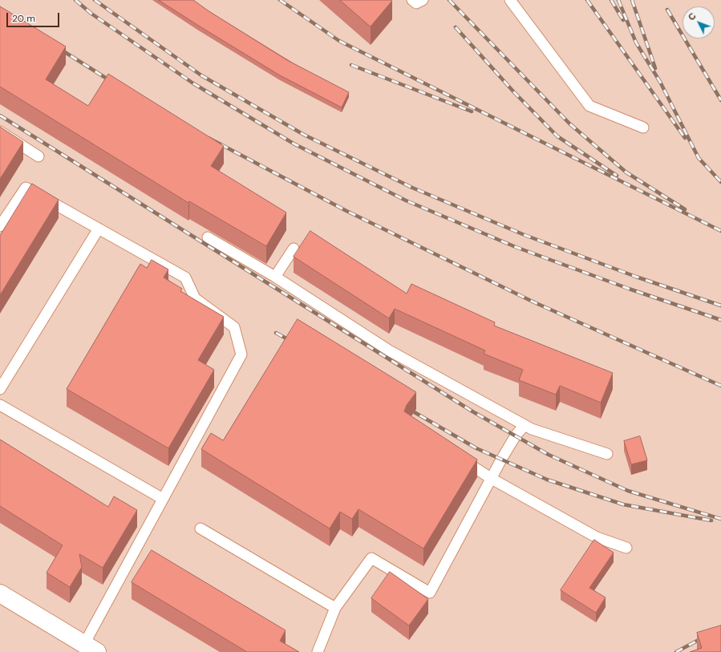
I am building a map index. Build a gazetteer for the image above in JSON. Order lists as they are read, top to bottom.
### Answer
{
  "scale_bar": "20 m",
  "north": "top left"
}
